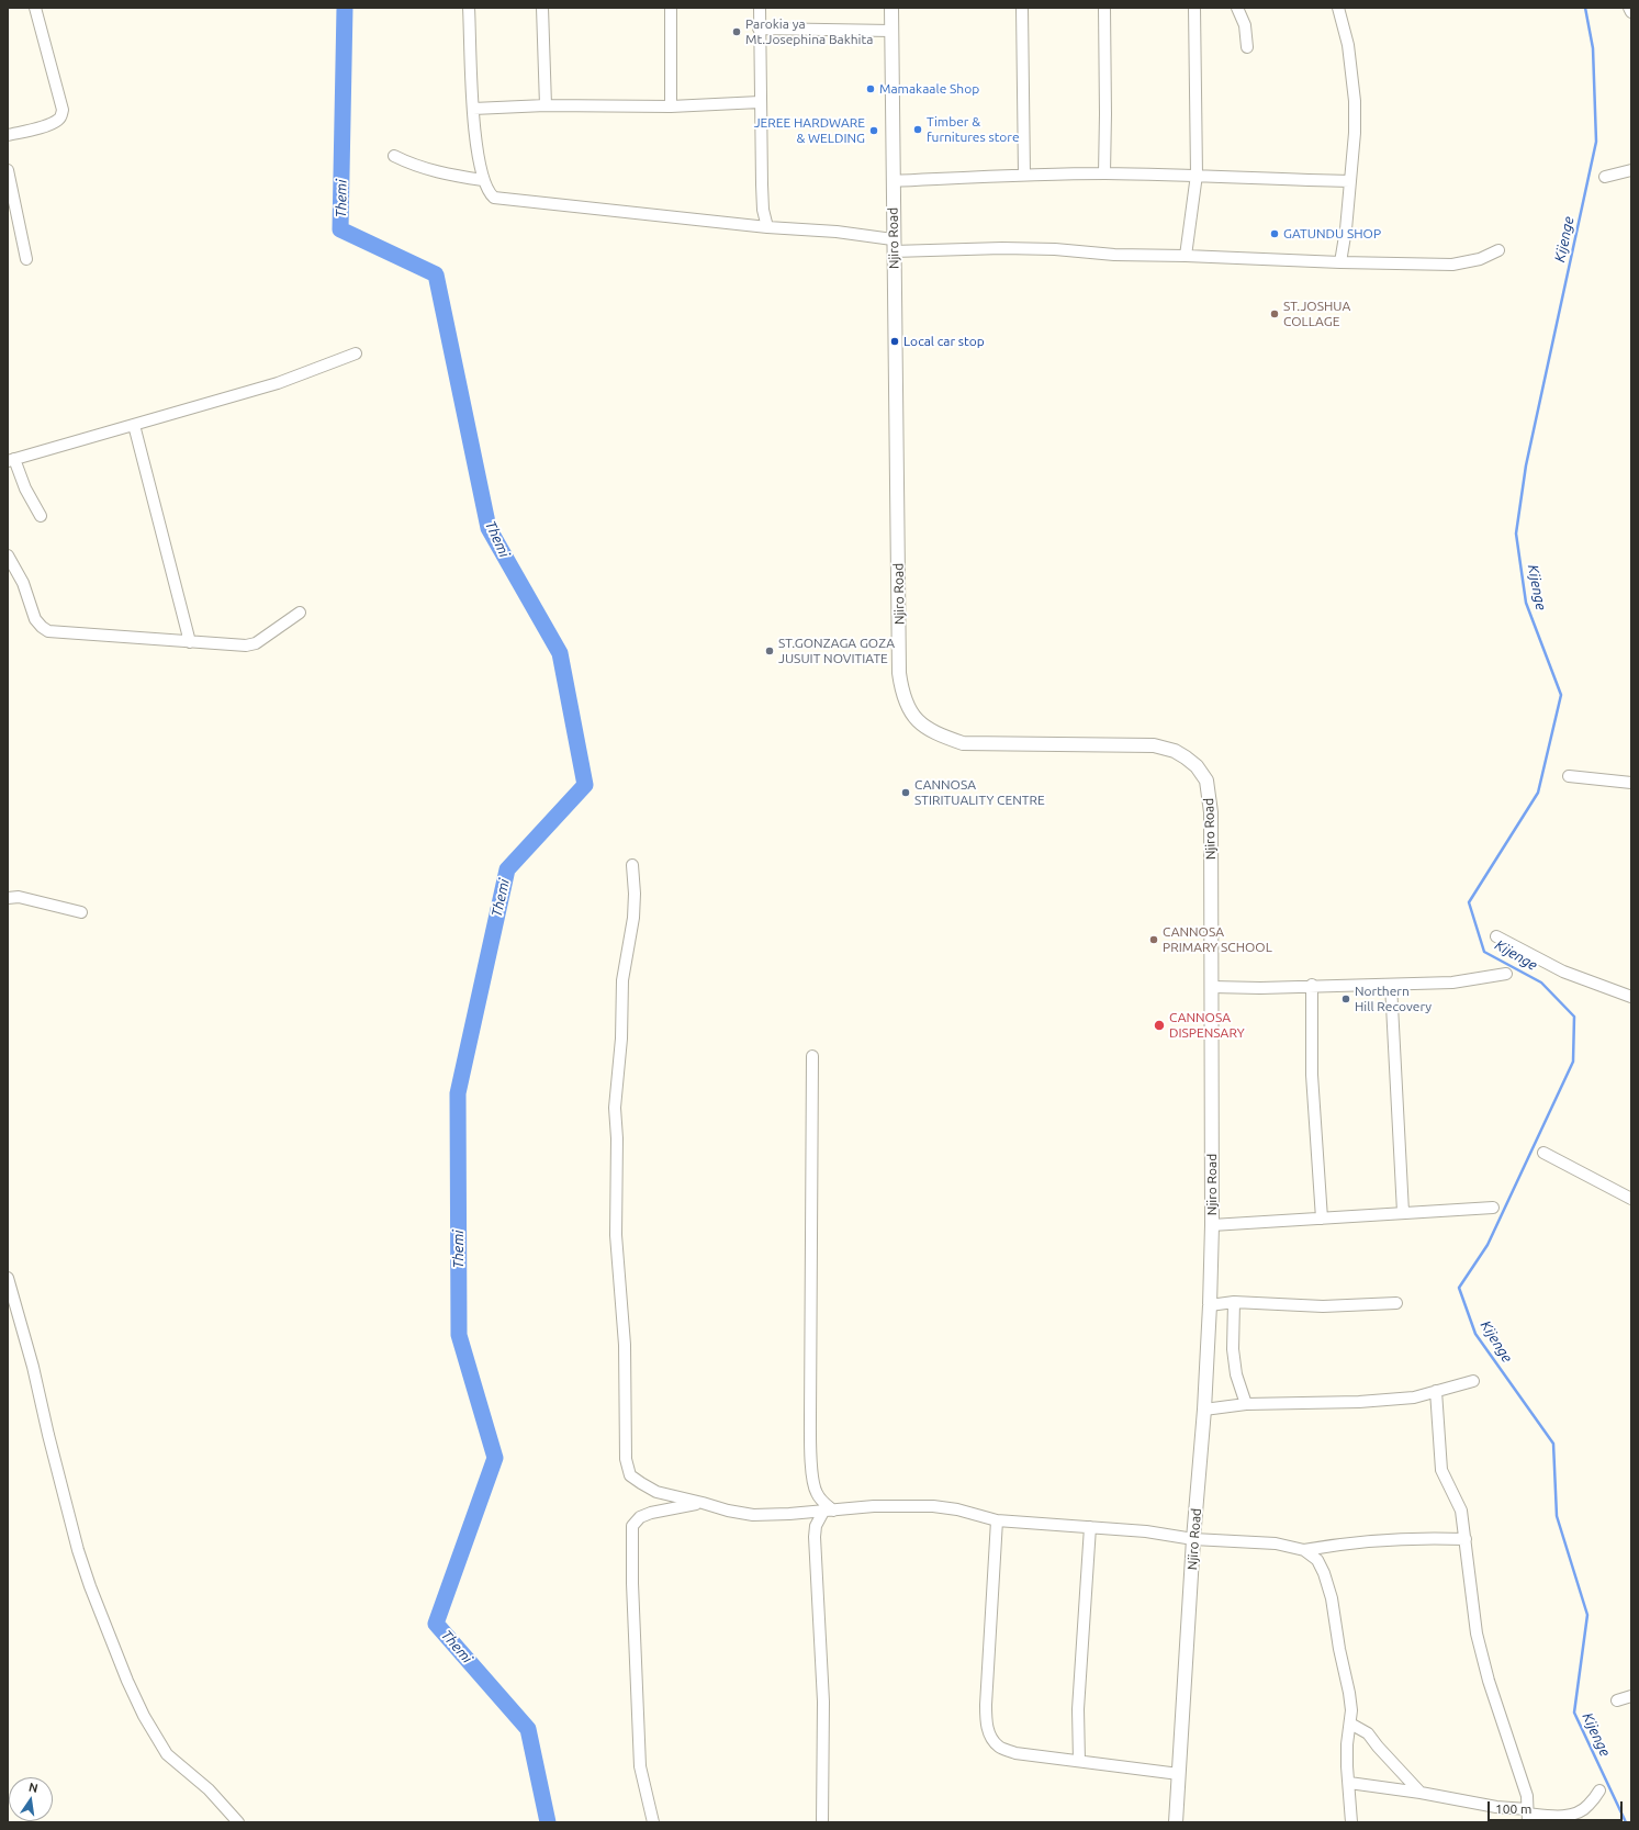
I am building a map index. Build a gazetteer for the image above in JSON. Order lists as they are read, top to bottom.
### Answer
{
  "streets": {
    "street": ["Njiro Road"]
  },
  "water": ["Themi", "Kijenge"],
  "places": [
    "Parokia ya Mt.Josephina Bakhita",
    "Mamakaale Shop",
    "Timber & furnitures store",
    "JEREE HARDWARE & WELDING",
    "GATUNDU SHOP",
    "ST.JOSHUA COLLAGE",
    "Local car stop",
    "ST.GONZAGA GOZA JUSUIT NOVITIATE",
    "CANNOSA STIRITUALITY CENTRE",
    "CANNOSA PRIMARY SCHOOL",
    "Northern Hill Recovery",
    "CANNOSA DISPENSARY"
  ],
  "scale_bar": "100 m",
  "north": "top"
}
